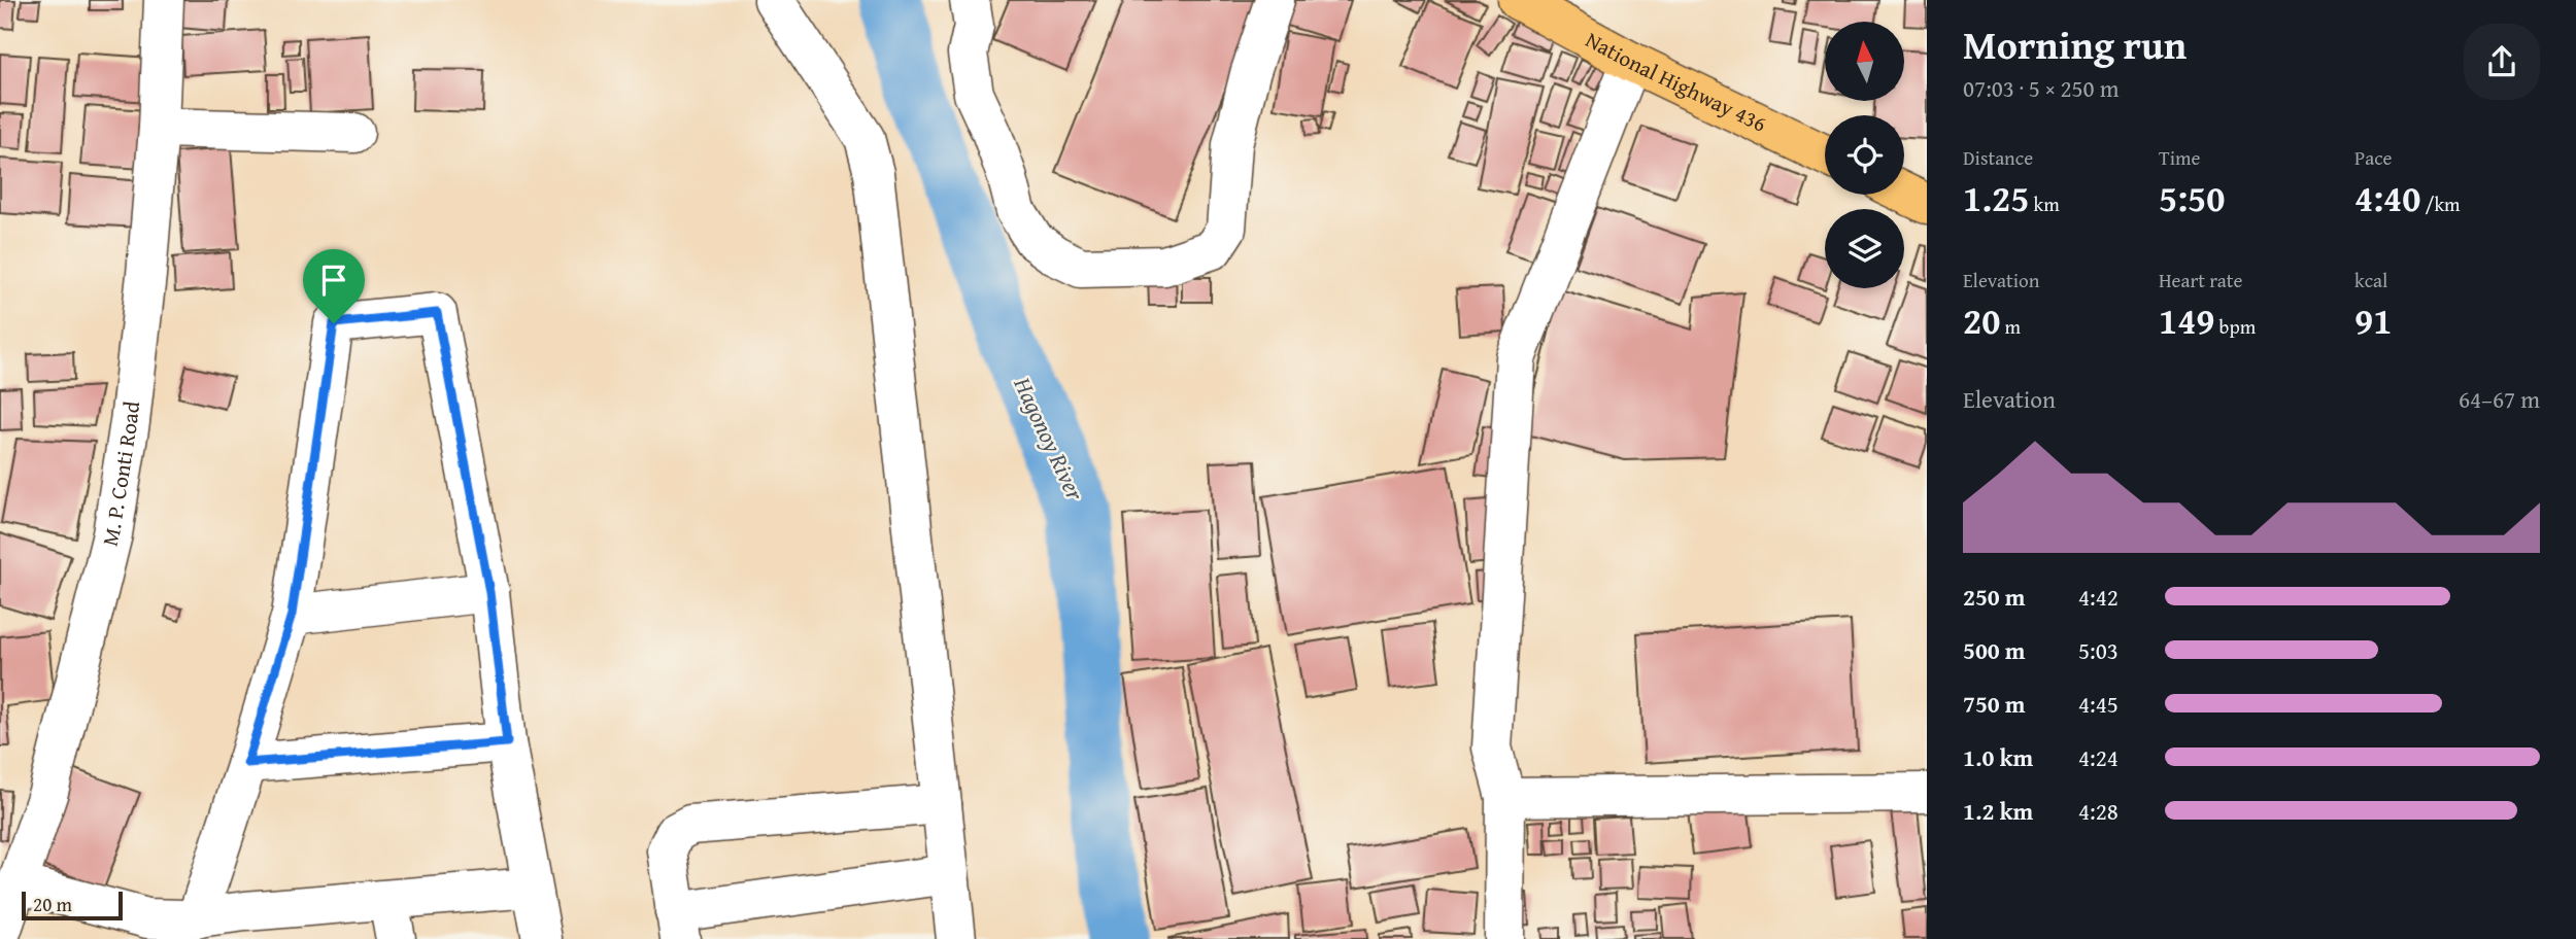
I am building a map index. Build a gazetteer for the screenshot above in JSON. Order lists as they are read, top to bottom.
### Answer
{
  "streets": {
    "main road": ["National Highway 436"],
    "street": ["M. P. Conti Road"]
  },
  "water": ["Hagonoy River"],
  "scale_bar": "20 m",
  "north": "top",
  "page": {
    "heading": ["Morning run", "07:03 · 5 × 250 m"],
    "stats": [
      ["Distance", "1.25 km"],
      ["Time", "5:50"],
      ["Pace", "4:40 /km"],
      ["Elevation", "20 m"],
      ["Heart rate", "149 bpm"],
      ["kcal", "91"]
    ],
    "chart": ["Elevation", "64–67 m"],
    "list": [
      {
        "name": "250 m",
        "note": "4:42"
      },
      {
        "name": "500 m",
        "note": "5:03"
      },
      {
        "name": "750 m",
        "note": "4:45"
      },
      {
        "name": "1.0 km",
        "note": "4:24"
      },
      {
        "name": "1.2 km",
        "note": "4:28"
      }
    ],
    "scale": "20 m"
  }
}
